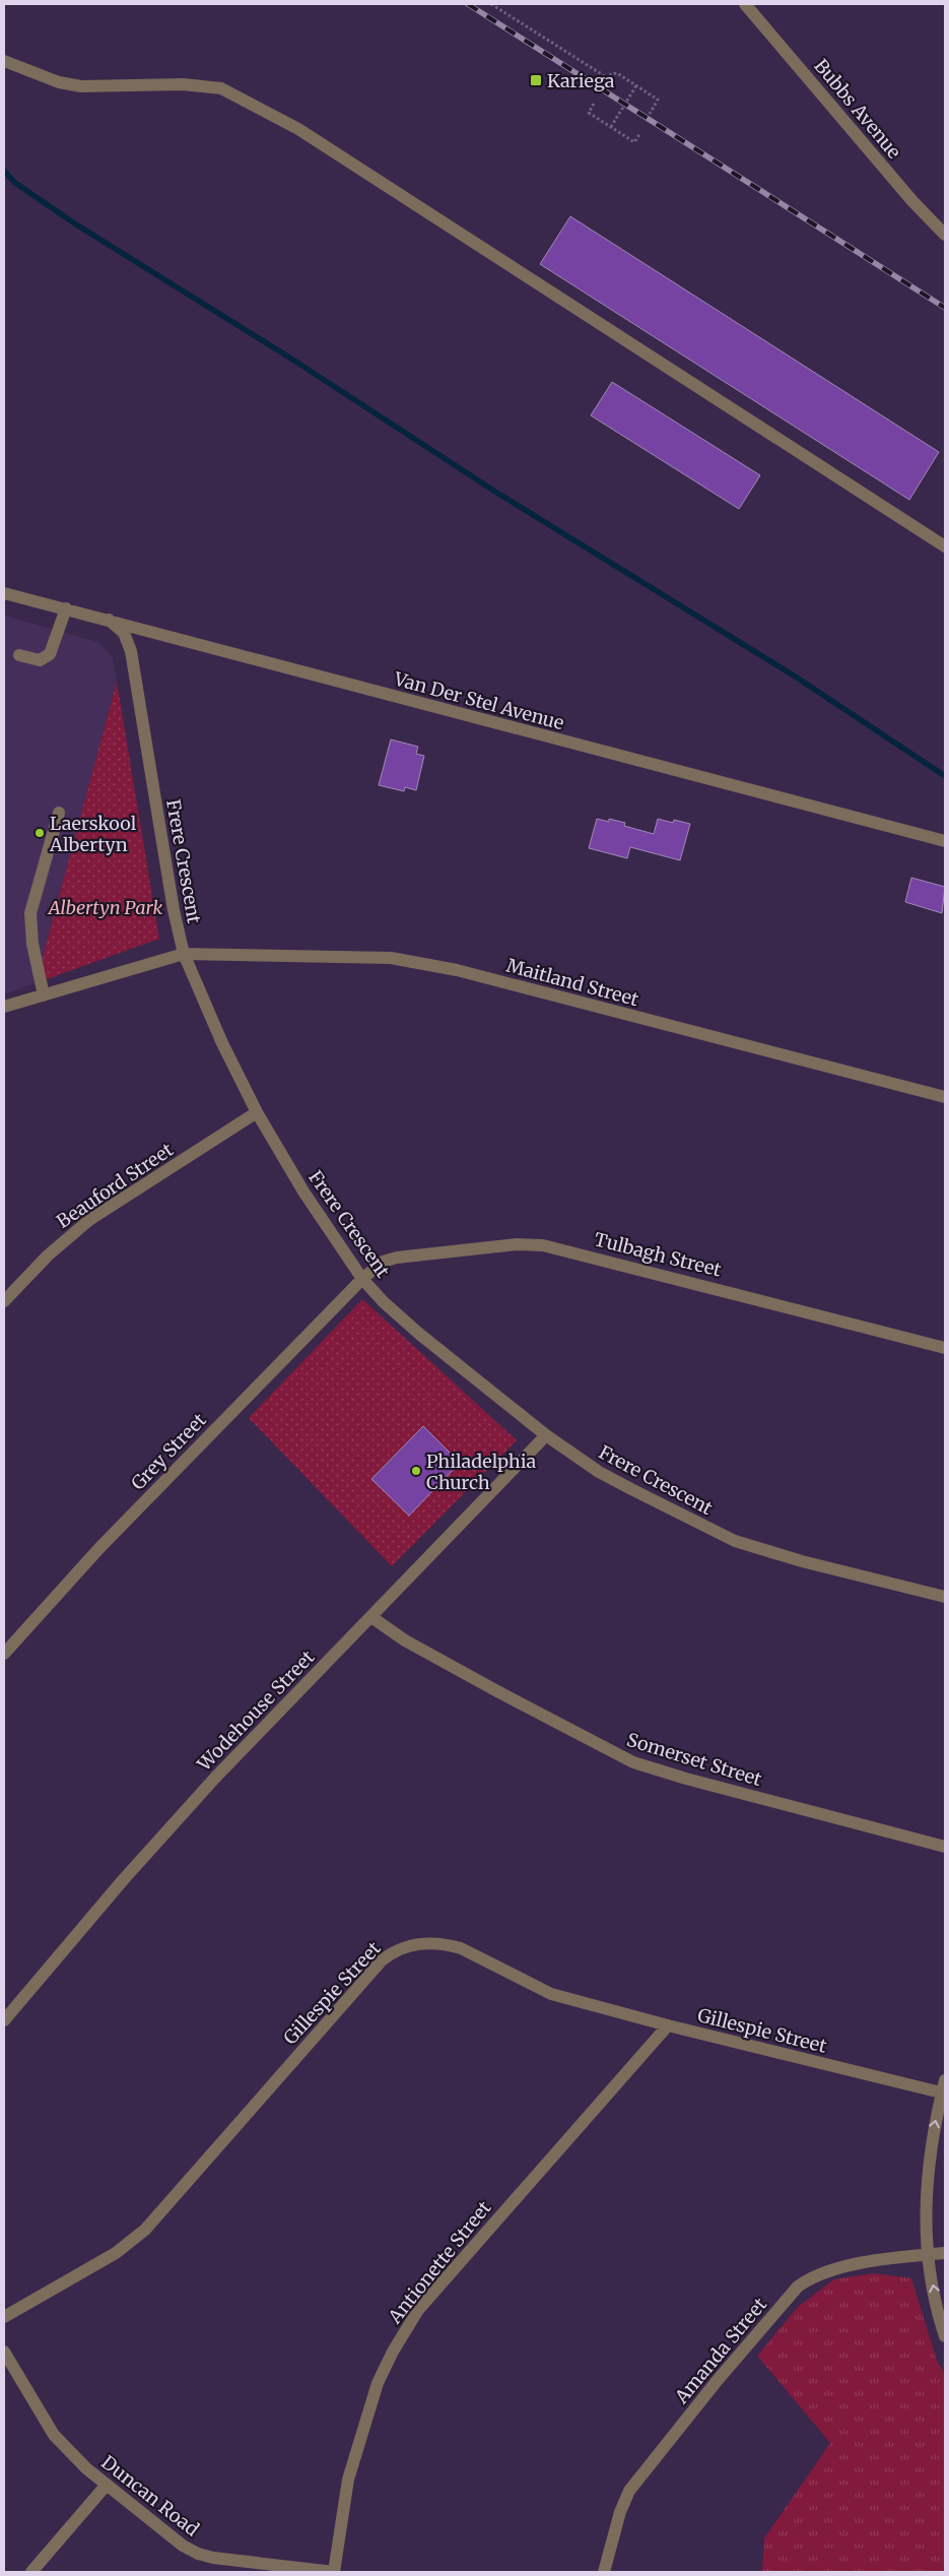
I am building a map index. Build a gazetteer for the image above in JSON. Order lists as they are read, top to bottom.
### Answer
{
  "streets": {
    "street": [
      "Bubbs Avenue",
      "Van Der Stel Avenue",
      "Frere Crescent",
      "Maitland Street",
      "Beauford Street",
      "Tulbagh Street",
      "Grey Street",
      "Wodehouse Street",
      "Somerset Street",
      "Gillespie Street",
      "Antionette Street",
      "Amanda Street",
      "Duncan Road"
    ]
  },
  "crossings": [
    ["Van Der Stel Avenue", "Frere Crescent"],
    ["Frere Crescent", "Maitland Street"],
    ["Frere Crescent", "Beauford Street"],
    ["Frere Crescent", "Tulbagh Street"],
    ["Frere Crescent", "Grey Street"],
    ["Frere Crescent", "Wodehouse Street"],
    ["Tulbagh Street", "Grey Street"],
    ["Wodehouse Street", "Somerset Street"],
    ["Gillespie Street", "Antionette Street"],
    ["Antionette Street", "Duncan Road"]
  ],
  "parks": ["Albertyn Park"],
  "places": {
    "transit": ["Kariega"],
    "other": ["Laerskool Albertyn", "Philadelphia Church"]
  }
}
